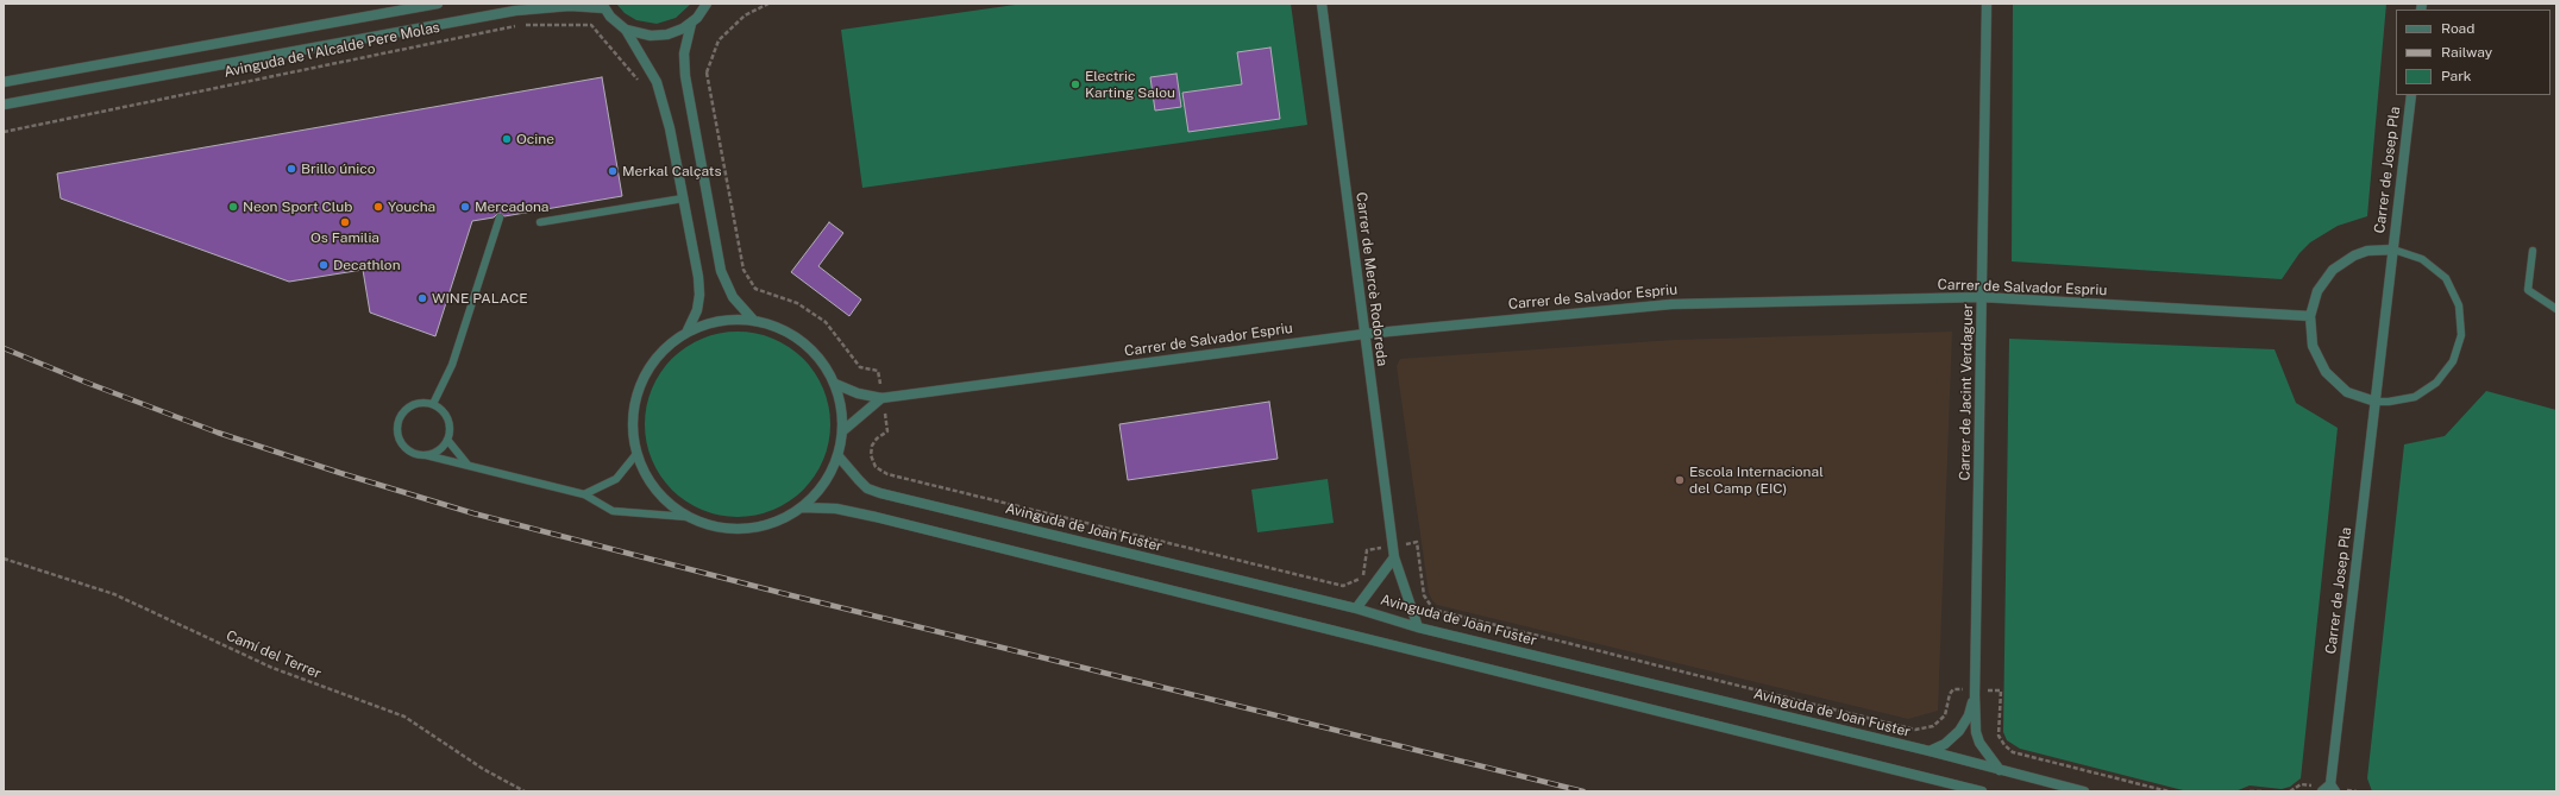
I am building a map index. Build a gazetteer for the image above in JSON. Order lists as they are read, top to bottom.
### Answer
{
  "streets": {
    "street": [
      "Avinguda de l'Alcalde Pere Molas",
      "Carrer de Josep Pla",
      "Carrer de Mercè Rodoreda",
      "Carrer de Salvador Espriu",
      "Carrer de Jacint Verdaguer",
      "Avinguda de Joan Fuster"
    ],
    "path": ["Camí del Terrer"]
  },
  "crossings": [
    ["Carrer de Josep Pla", "Carrer de Salvador Espriu"],
    ["Carrer de Mercè Rodoreda", "Carrer de Salvador Espriu"],
    ["Carrer de Mercè Rodoreda", "Avinguda de Joan Fuster"],
    ["Carrer de Salvador Espriu", "Carrer de Jacint Verdaguer"],
    ["Carrer de Jacint Verdaguer", "Avinguda de Joan Fuster"]
  ],
  "places": [
    "Electric Karting Salou",
    "Ocine",
    "Brillo único",
    "Merkal Calçats",
    "Neon Sport Club",
    "Youcha",
    "Mercadona",
    "Os Familia",
    "Decathlon",
    "WINE PALACE",
    "Escola Internacional del Camp (EIC)"
  ],
  "legend": ["Road", "Railway", "Park"]
}
